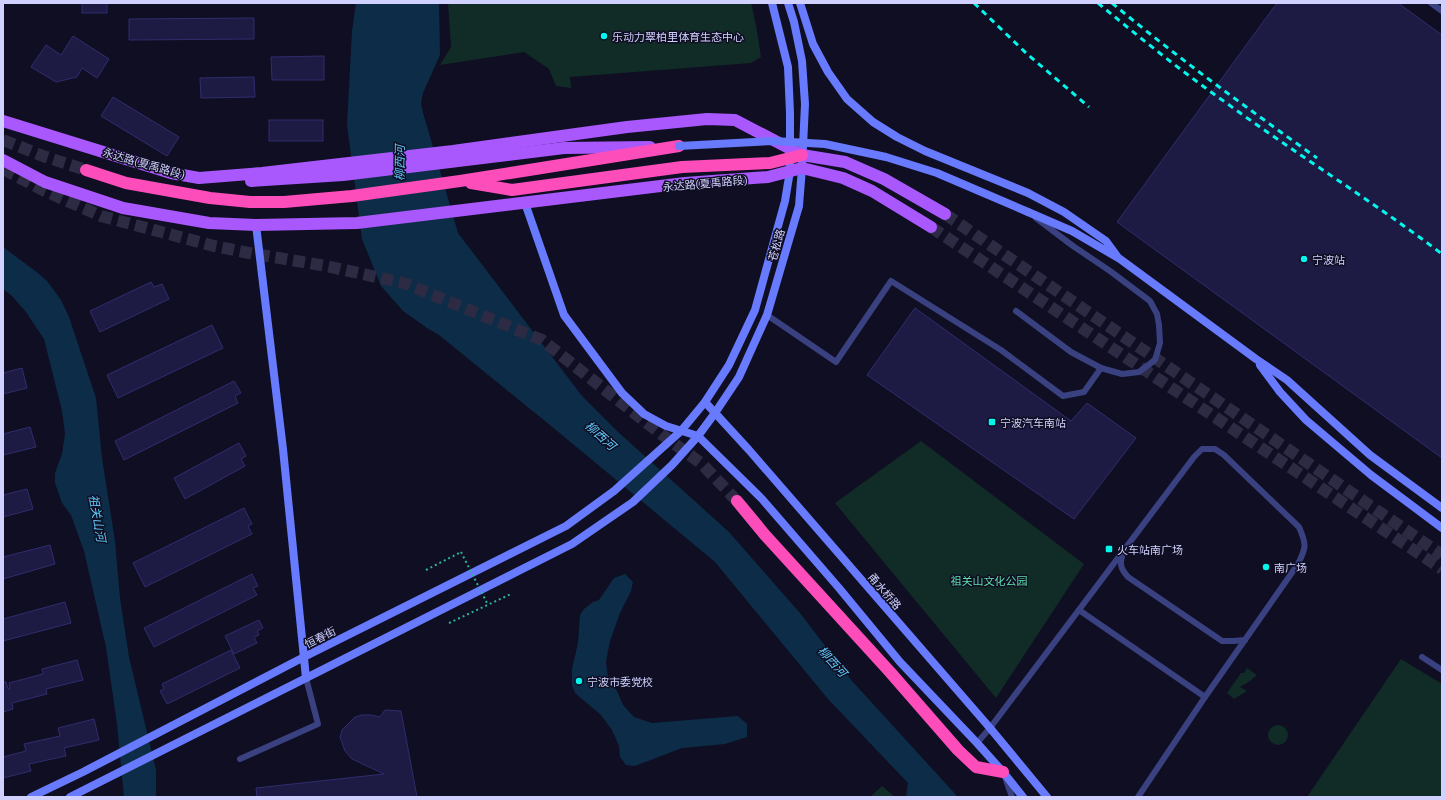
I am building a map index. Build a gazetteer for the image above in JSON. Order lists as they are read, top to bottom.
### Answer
{
  "streets": {
    "main road": [
      "永达路(夏禹路段)",
      "苍松路",
      "甬水桥路",
      "恒春街"
    ]
  },
  "crossings": [
    ["永达路(夏禹路段)", "苍松路"],
    ["苍松路", "甬水桥路"],
    ["苍松路", "恒春街"]
  ],
  "water": ["柳西河", "祖关山河"],
  "parks": ["祖关山文化公园"],
  "places": {
    "other": [
      "乐动力翠柏里体育生态中心",
      "宁波站",
      "南广场",
      "宁波市委党校"
    ],
    "transit": ["宁波汽车南站", "火车站南广场"]
  }
}
